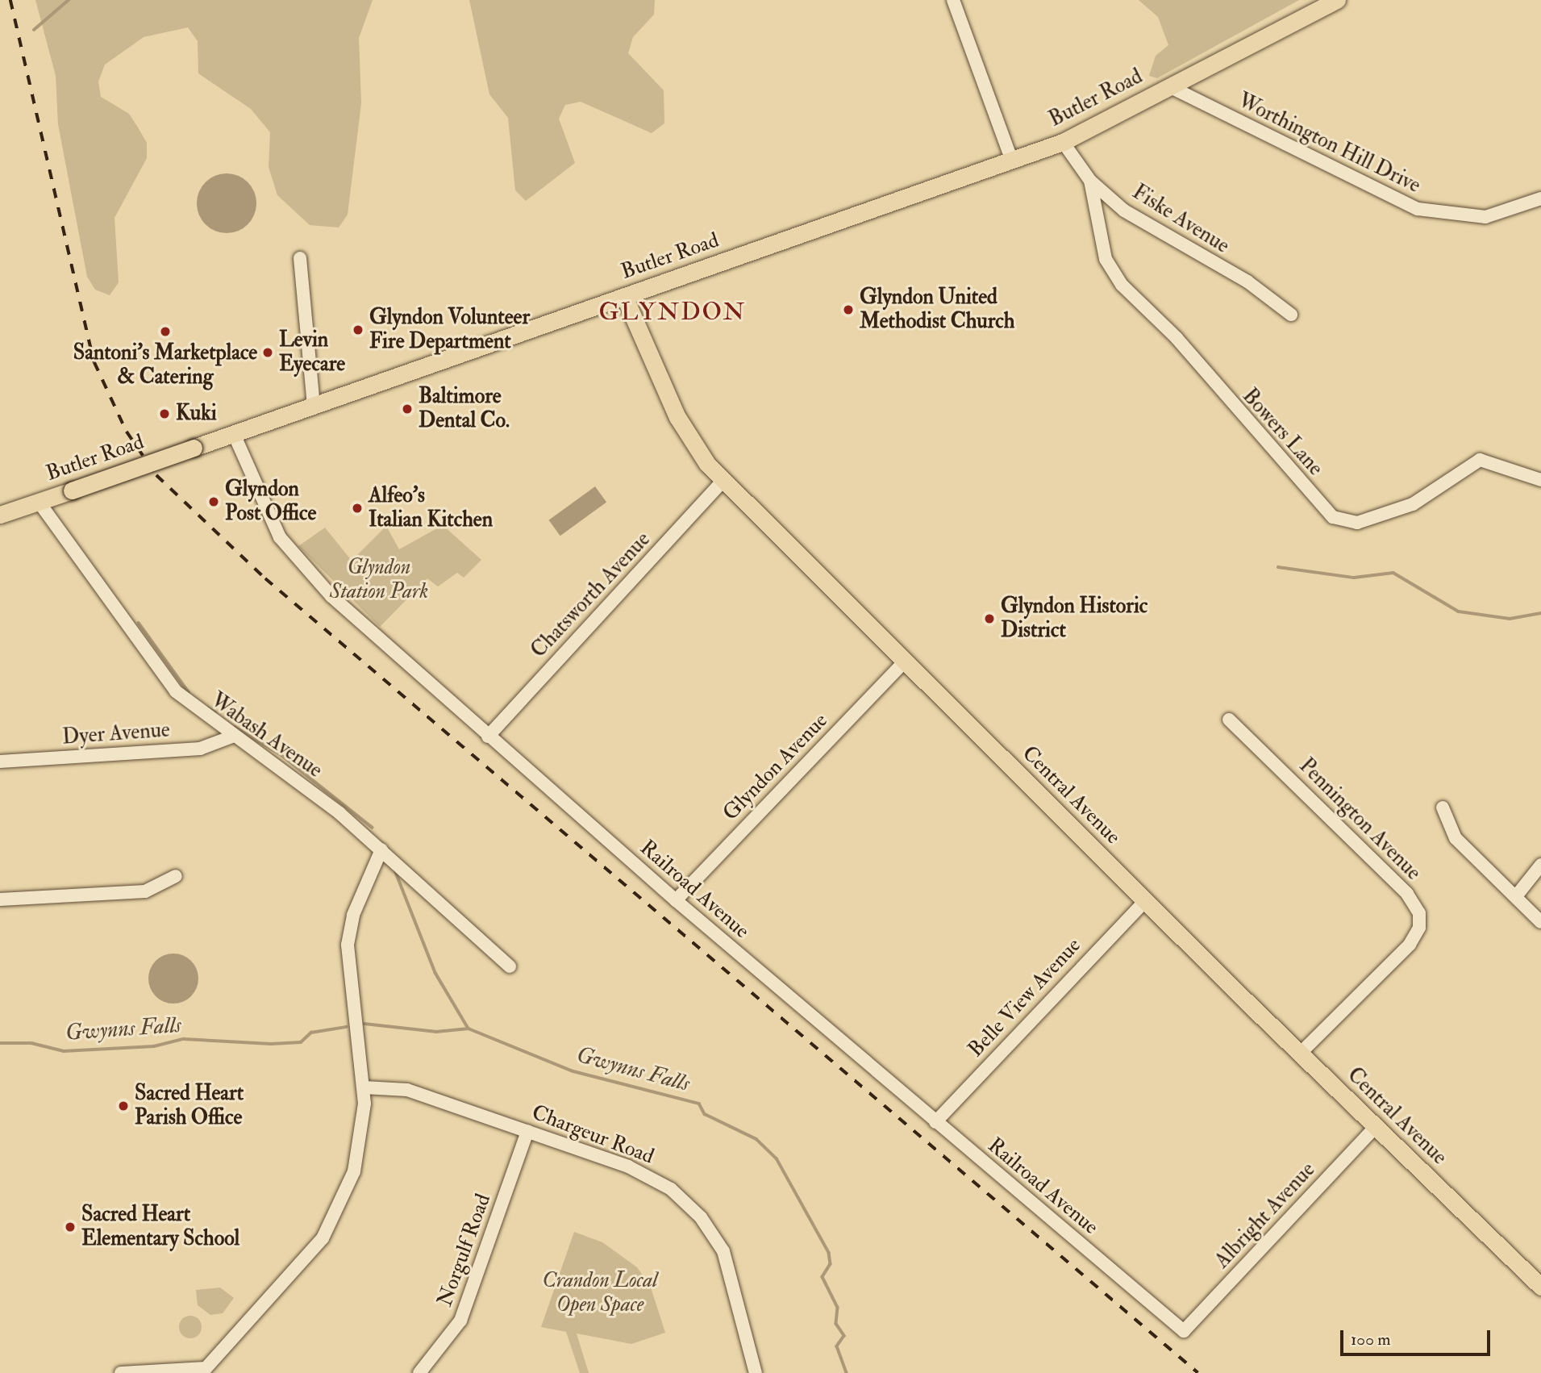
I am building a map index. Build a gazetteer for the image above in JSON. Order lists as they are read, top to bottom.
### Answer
{
  "streets": {
    "main road": ["Butler Road", "Central Avenue"],
    "street": [
      "Worthington Hill Drive",
      "Fiske Avenue",
      "Bowers Lane",
      "Chatsworth Avenue",
      "Dyer Avenue",
      "Wabash Avenue",
      "Glyndon Avenue",
      "Pennington Avenue",
      "Railroad Avenue",
      "Belle View Avenue",
      "Chargeur Road",
      "Albright Avenue",
      "Norgulf Road"
    ]
  },
  "crossings": [
    ["Butler Road", "Worthington Hill Drive"],
    ["Butler Road", "Fiske Avenue"],
    ["Butler Road", "Wabash Avenue"],
    ["Butler Road", "Central Avenue"],
    ["Butler Road", "Railroad Avenue"],
    ["Fiske Avenue", "Bowers Lane"],
    ["Chatsworth Avenue", "Central Avenue"],
    ["Chatsworth Avenue", "Railroad Avenue"],
    ["Dyer Avenue", "Wabash Avenue"],
    ["Glyndon Avenue", "Central Avenue"],
    ["Glyndon Avenue", "Railroad Avenue"],
    ["Central Avenue", "Pennington Avenue"],
    ["Central Avenue", "Belle View Avenue"],
    ["Central Avenue", "Albright Avenue"],
    ["Railroad Avenue", "Belle View Avenue"],
    ["Railroad Avenue", "Albright Avenue"],
    ["Chargeur Road", "Norgulf Road"]
  ],
  "districts": ["GLYNDON"],
  "water": ["Gwynns Falls"],
  "parks": ["Glyndon Station Park", "Crandon Local Open Space"],
  "places": [
    "Glyndon United Methodist Church",
    "Glyndon Volunteer Fire Department",
    "Santoni's Marketplace & Catering",
    "Levin Eyecare",
    "Baltimore Dental Co.",
    "Kuki",
    "Glyndon Post Office",
    "Alfeo's Italian Kitchen",
    "Glyndon Historic District",
    "Sacred Heart Parish Office",
    "Sacred Heart Elementary School"
  ],
  "scale_bar": "100 m"
}
